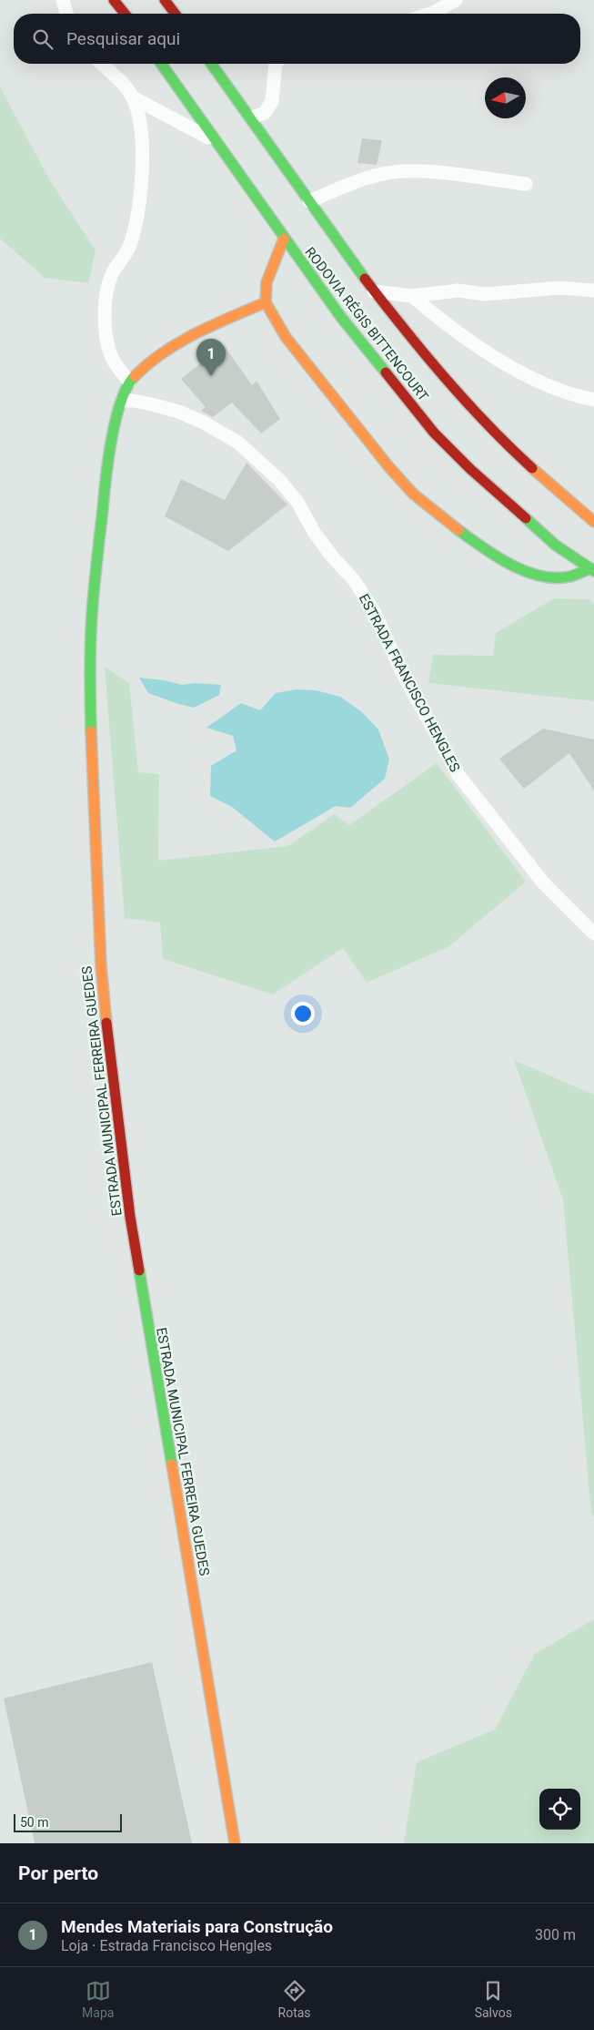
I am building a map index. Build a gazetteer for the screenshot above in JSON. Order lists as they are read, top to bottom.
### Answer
{
  "streets": {
    "main road": ["RODOVIA RÉGIS BITTENCOURT", "ESTRADA MUNICIPAL FERREIRA GUEDES"],
    "street": ["ESTRADA FRANCISCO HENGLES"]
  },
  "crossings": [
    ["ESTRADA FRANCISCO HENGLES", "ESTRADA MUNICIPAL FERREIRA GUEDES"]
  ],
  "scale_bar": "50 m",
  "north": "left",
  "page": {
    "search": "Pesquisar aqui",
    "pins": "1",
    "scale": "50 m",
    "heading": "Por perto",
    "list": [
      {
        "mark": "1",
        "name": "Mendes Materiais para Construção",
        "note": "Loja · Estrada Francisco Hengles",
        "value": "300 m"
      }
    ],
    "nav": ["Mapa", "Rotas", "Salvos"]
  }
}
